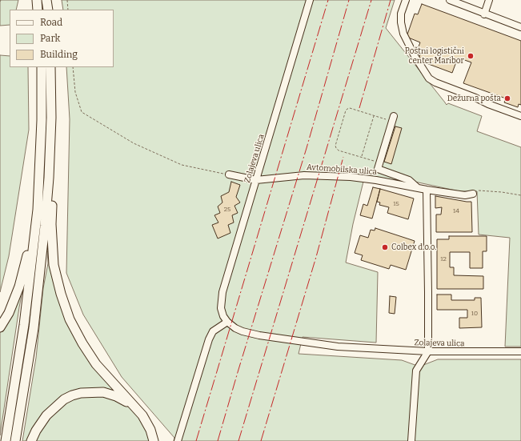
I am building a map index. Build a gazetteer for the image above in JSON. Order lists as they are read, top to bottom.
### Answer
{
  "streets": {
    "street": ["Zolajeva ulica", "Avtomobilska ulica"]
  },
  "crossings": [
    ["Zolajeva ulica", "Avtomobilska ulica"]
  ],
  "places": ["Poštni logistični center Maribor", "Dežurna pošta", "Colbex d.o.o."],
  "house_numbers": [
    "15",
    "25",
    "14",
    "12",
    "10"
  ],
  "legend": ["Road", "Park", "Building"]
}
